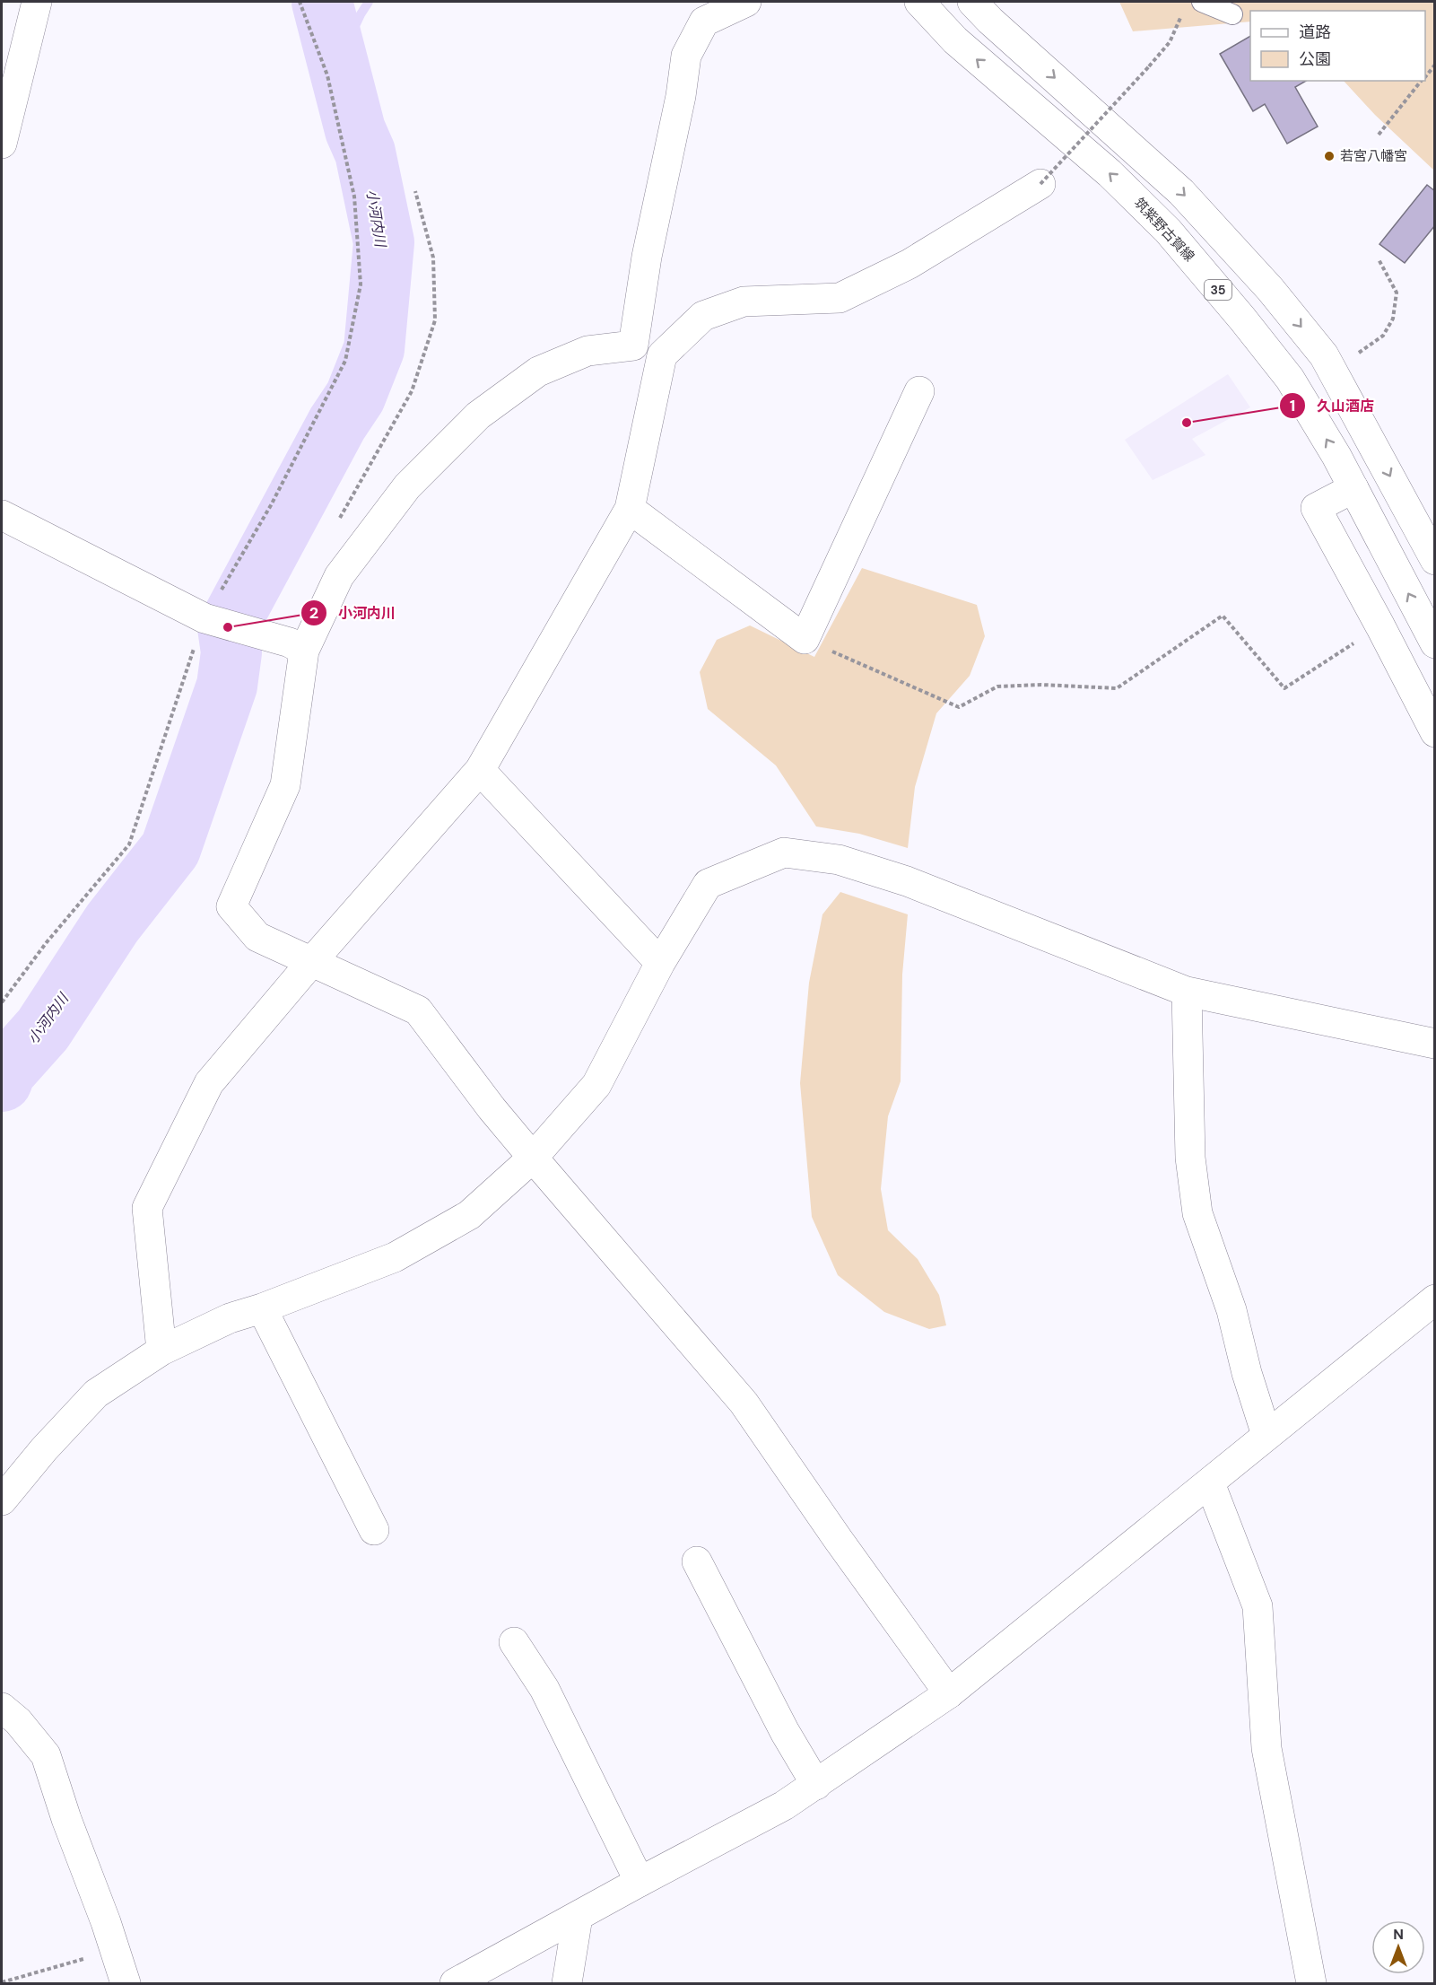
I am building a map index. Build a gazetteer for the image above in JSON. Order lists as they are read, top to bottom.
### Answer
{
  "streets": {
    "street": ["筑紫野古賀線", "35"]
  },
  "water": ["小河内川"],
  "places": ["若宮八幡宮", "久山酒店", "小河内川"],
  "legend": ["道路", "公園"],
  "north": "top"
}
